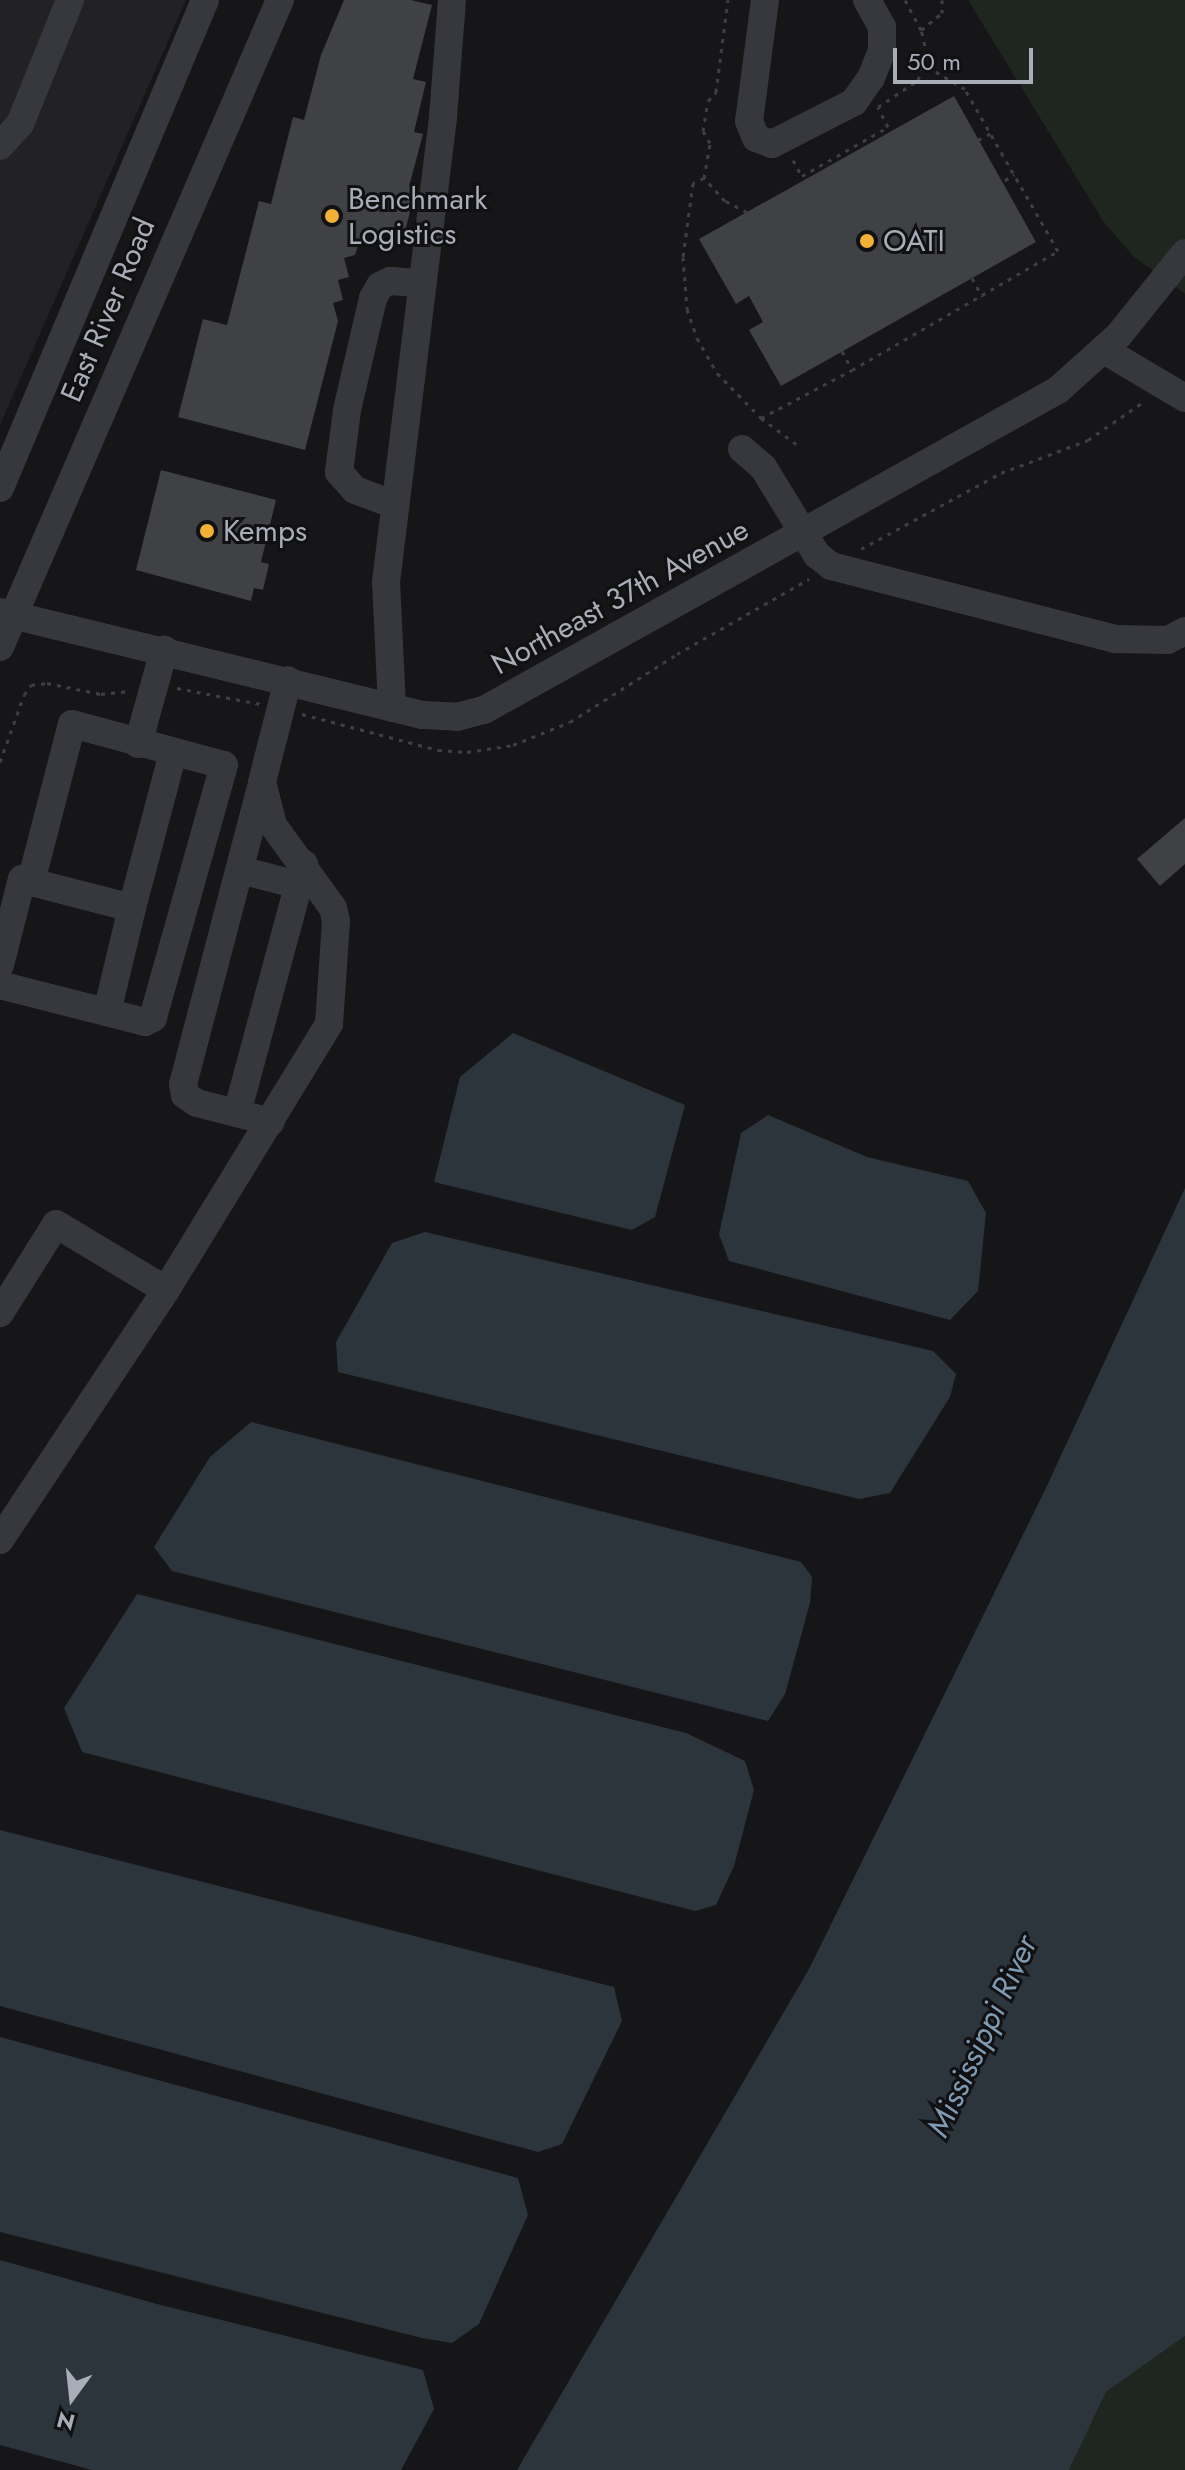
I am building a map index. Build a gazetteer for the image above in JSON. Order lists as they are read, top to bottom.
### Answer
{
  "streets": {
    "street": ["East River Road", "Northeast 37th Avenue"]
  },
  "crossings": [
    ["East River Road", "Northeast 37th Avenue"]
  ],
  "water": ["Mississippi River"],
  "places": ["Benchmark Logistics", "OATI", "Kemps"],
  "scale_bar": "50 m",
  "north": "bottom"
}
